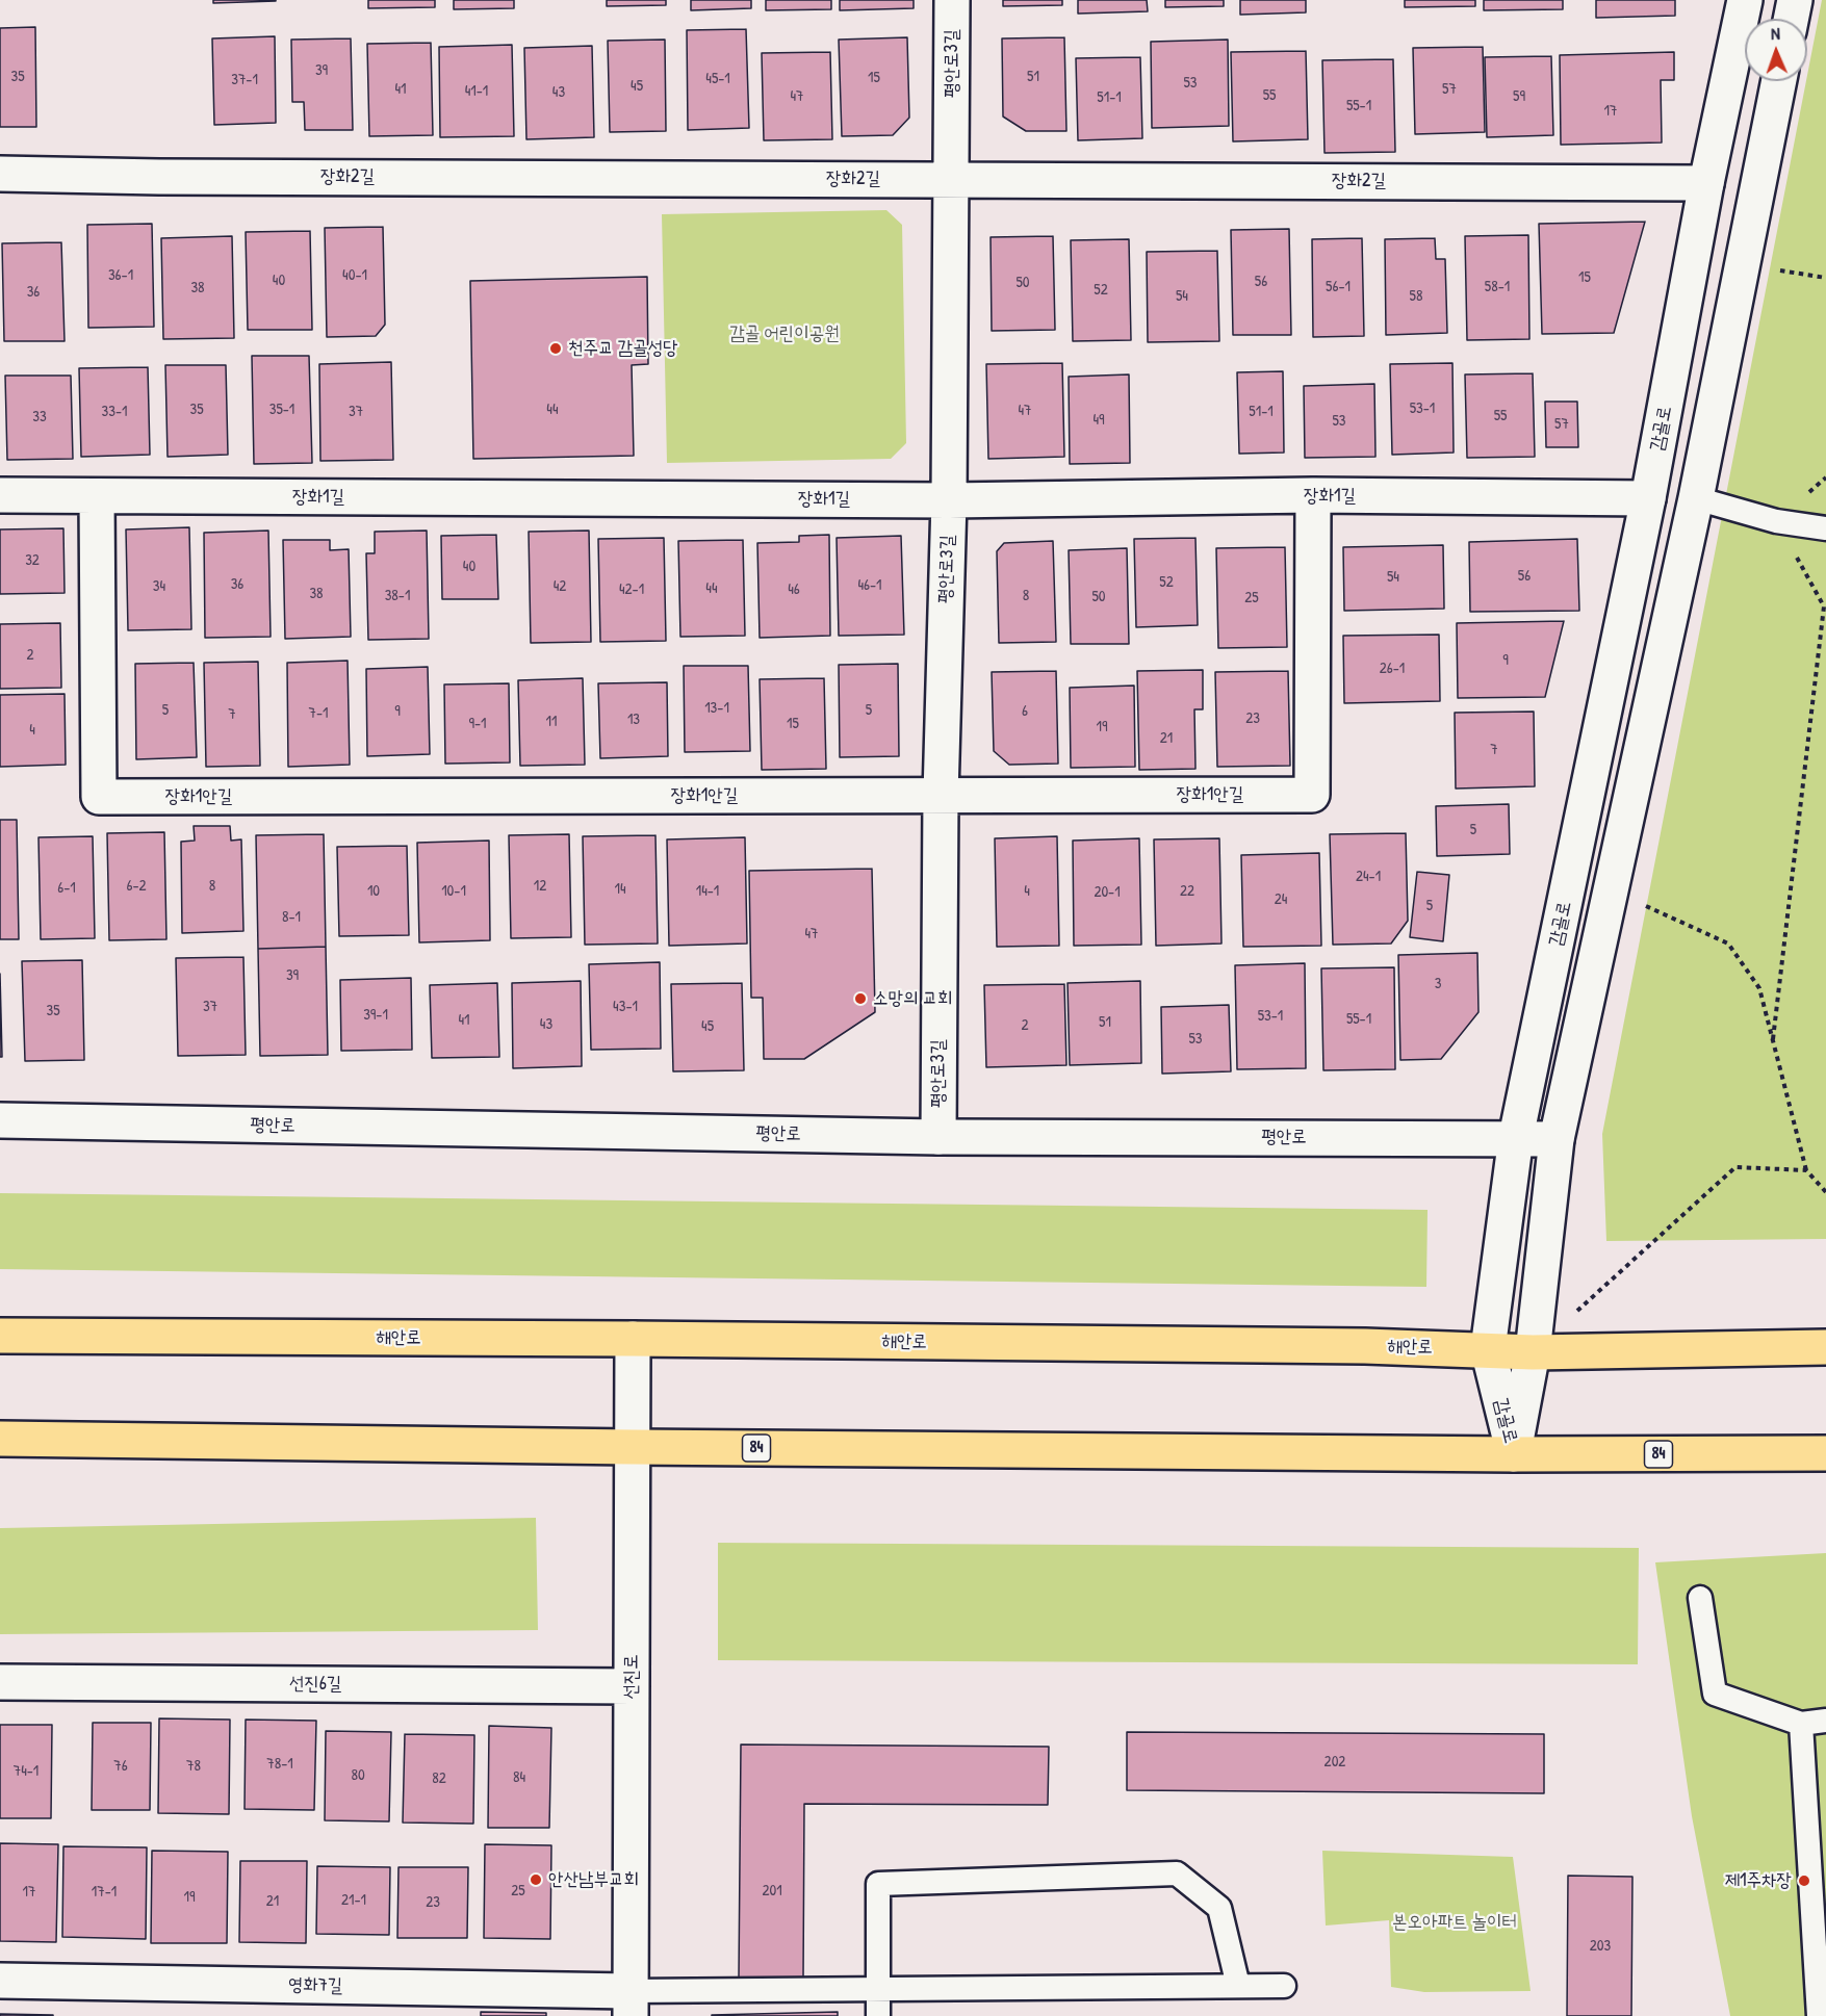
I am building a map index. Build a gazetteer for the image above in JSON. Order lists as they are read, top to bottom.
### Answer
{
  "streets": {
    "main road": ["해안로", "84"],
    "street": [
      "평안로3길",
      "장화2길",
      "감골로",
      "장화1길",
      "장화1안길",
      "평안로",
      "선진로",
      "선진6길",
      "영화7길"
    ]
  },
  "crossings": [
    ["평안로3길", "장화2길"],
    ["평안로3길", "장화1길"],
    ["평안로3길", "장화1안길"],
    ["평안로3길", "평안로"],
    ["장화2길", "감골로"],
    ["감골로", "장화1길"],
    ["감골로", "평안로"],
    ["감골로", "해안로"],
    ["감골로", "84"],
    ["장화1길", "장화1안길"],
    ["해안로", "선진로"],
    ["84", "선진로"],
    ["선진로", "선진6길"],
    ["선진로", "영화7길"]
  ],
  "parks": ["감골 어린이공원", "본오아파트 놀이터"],
  "places": [
    "천주교 감골성당",
    "소망의 교회",
    "안산남부교회",
    "제1주차장"
  ],
  "house_numbers": [
    "39",
    "35",
    "51",
    "15",
    "45-1",
    "37-1",
    "53",
    "45",
    "41",
    "57",
    "41-1",
    "43",
    "55",
    "47",
    "59",
    "51-1",
    "55-1",
    "17",
    "36-1",
    "40-1",
    "15",
    "40",
    "56",
    "50",
    "56-1",
    "58-1",
    "38",
    "52",
    "36",
    "54",
    "58",
    "53-1",
    "35",
    "35-1",
    "44",
    "47",
    "33-1",
    "37",
    "51-1",
    "55",
    "33",
    "49",
    "53",
    "57",
    "32",
    "40",
    "56",
    "54",
    "52",
    "36",
    "46-1",
    "34",
    "42",
    "44",
    "42-1",
    "46",
    "38",
    "38-1",
    "8",
    "50",
    "25",
    "2",
    "9",
    "26-1",
    "13-1",
    "5",
    "5",
    "9",
    "6",
    "7-1",
    "7",
    "23",
    "13",
    "11",
    "9-1",
    "15",
    "19",
    "4",
    "21",
    "7",
    "5",
    "24-1",
    "6-2",
    "8",
    "12",
    "6-1",
    "14",
    "10",
    "10-1",
    "14-1",
    "4",
    "22",
    "20-1",
    "24",
    "5",
    "8-1",
    "47",
    "39",
    "3",
    "37",
    "43-1",
    "35",
    "39-1",
    "53-1",
    "55-1",
    "41",
    "51",
    "43",
    "2",
    "45",
    "53",
    "202",
    "78-1",
    "76",
    "78",
    "74-1",
    "80",
    "84",
    "82",
    "25",
    "201",
    "17",
    "17-1",
    "19",
    "21-1",
    "21",
    "23",
    "203"
  ],
  "north": "top"
}
